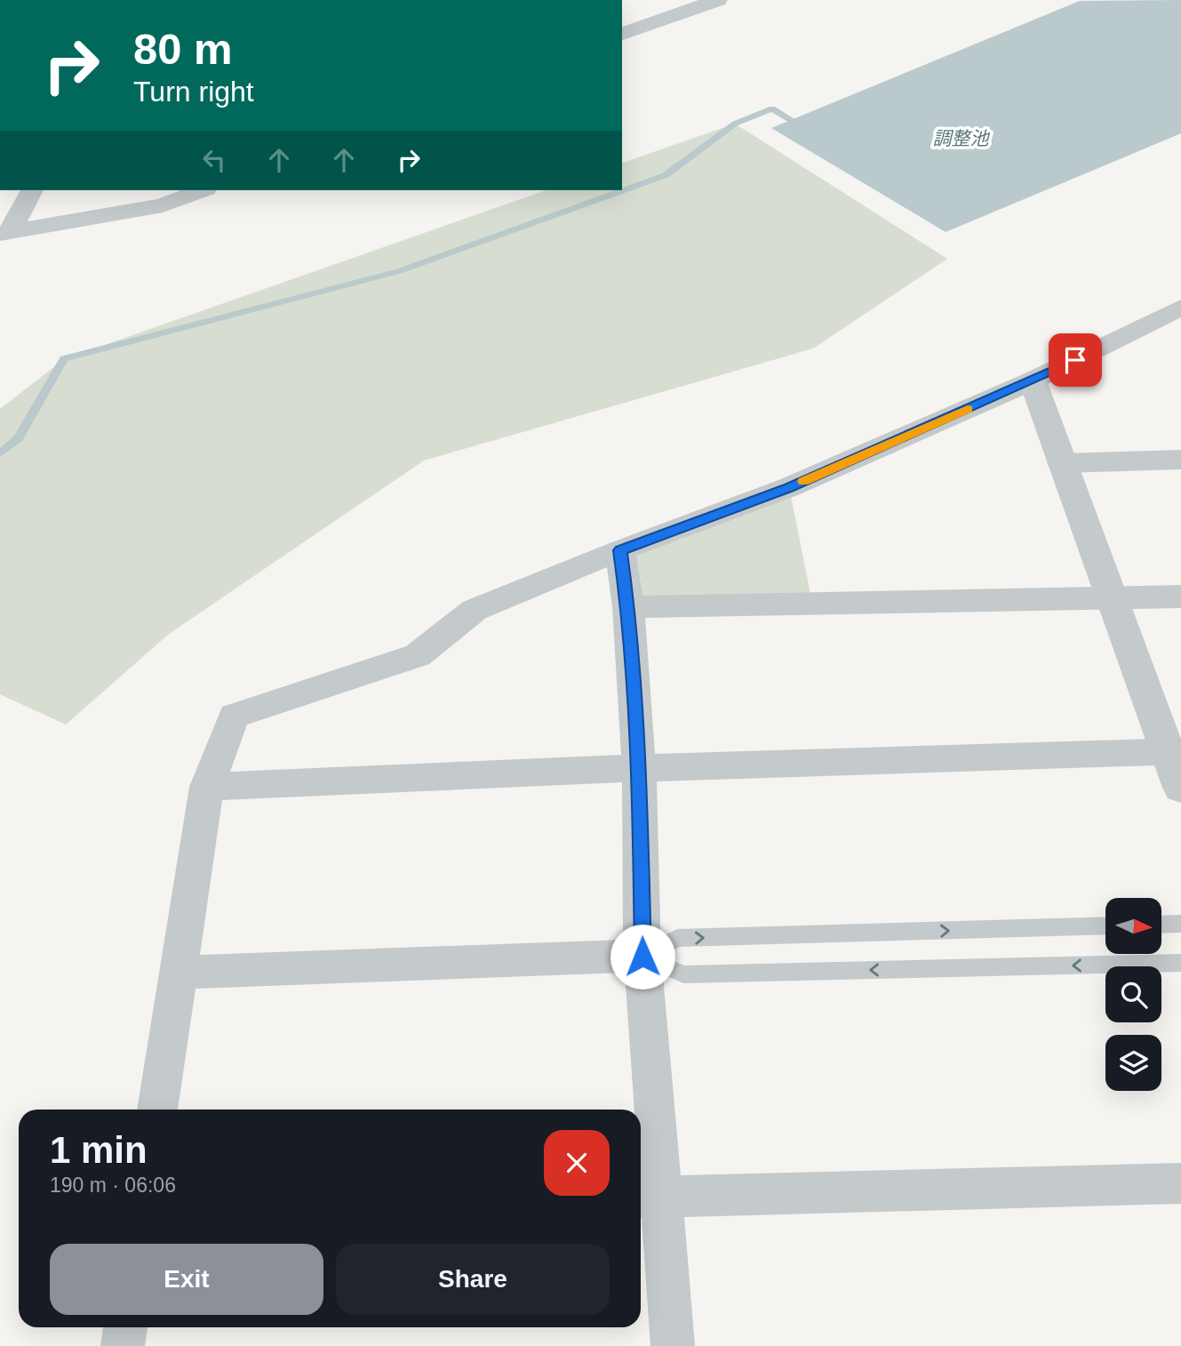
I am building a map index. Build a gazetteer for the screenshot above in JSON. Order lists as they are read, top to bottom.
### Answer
{
  "water": ["調整池"],
  "north": "right",
  "page": {
    "turn": ["80 m", "Turn right"],
    "heading": ["1 min", "190 m · 06:06"],
    "buttons": ["Exit", "Share"]
  }
}
